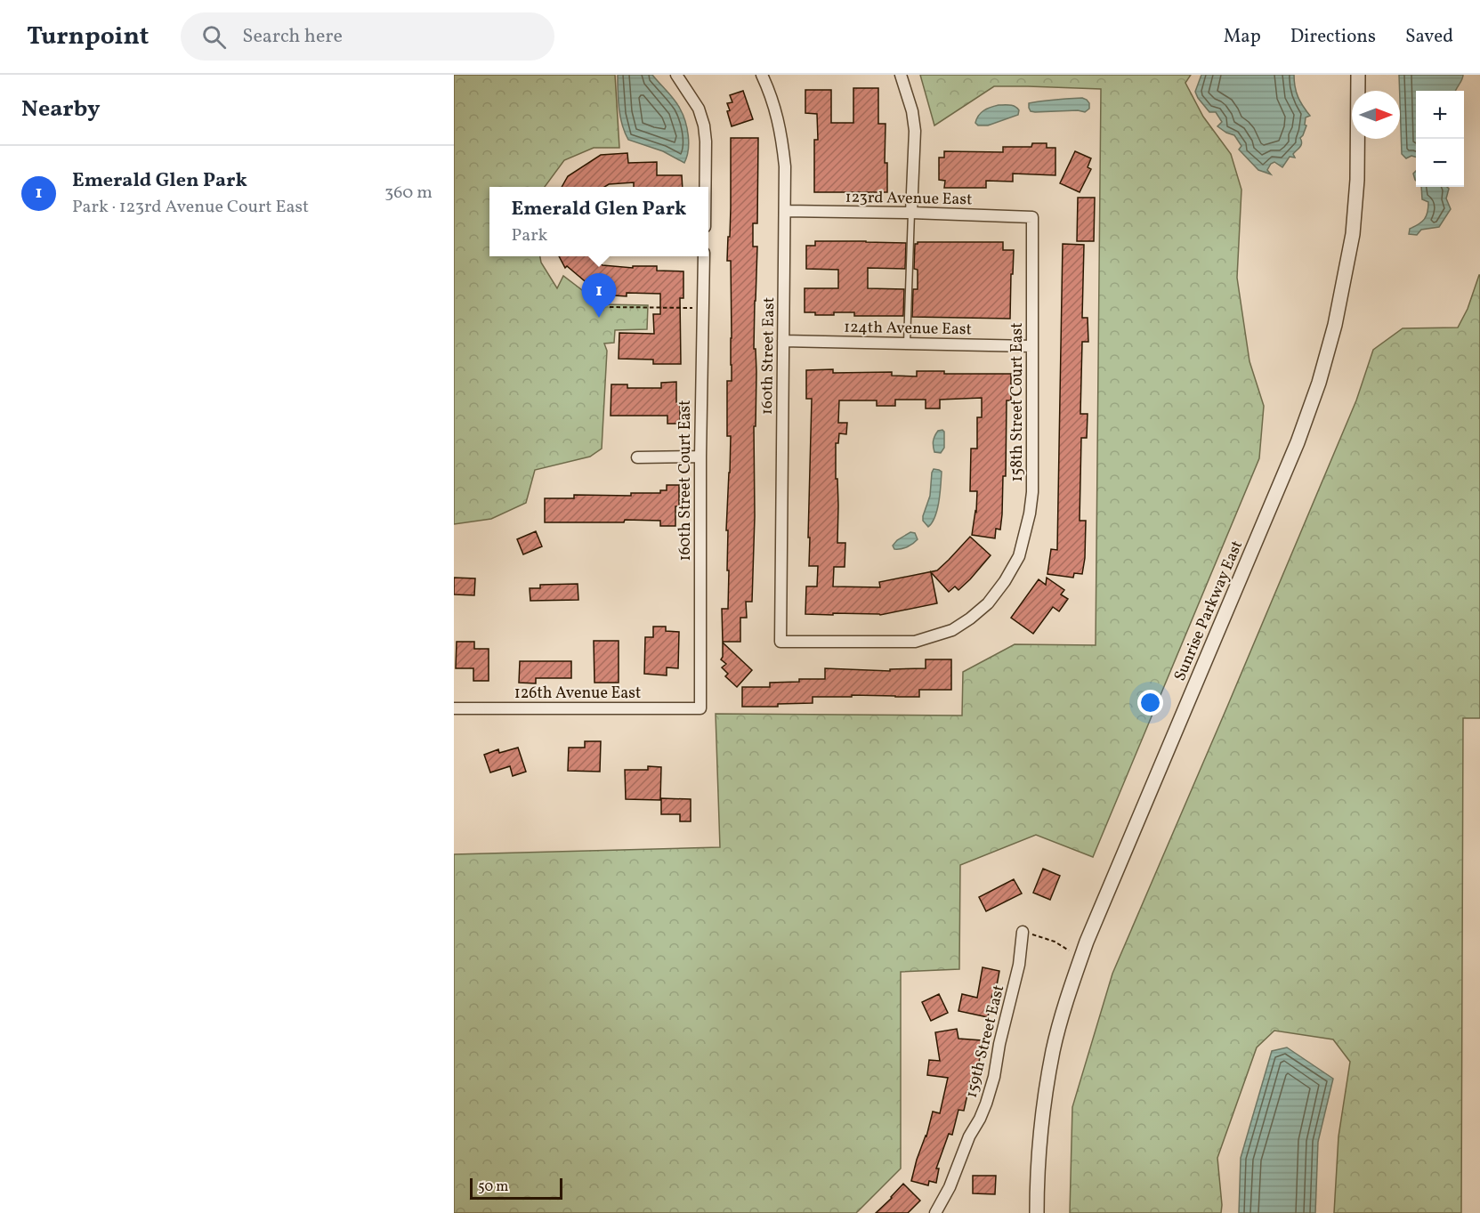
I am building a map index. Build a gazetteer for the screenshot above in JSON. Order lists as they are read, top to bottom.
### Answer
{
  "streets": {
    "street": [
      "123rd Avenue East",
      "124th Avenue East",
      "160th Street East",
      "158th Street Court East",
      "160th Street Court East",
      "Sunrise Parkway East",
      "126th Avenue East",
      "159th Street East"
    ]
  },
  "crossings": [
    ["123rd Avenue East", "160th Street East"],
    ["123rd Avenue East", "158th Street Court East"],
    ["124th Avenue East", "160th Street East"],
    ["124th Avenue East", "158th Street Court East"],
    ["160th Street East", "158th Street Court East"],
    ["160th Street Court East", "126th Avenue East"]
  ],
  "scale_bar": "50 m",
  "north": "right",
  "page": {
    "header": "Turnpoint",
    "search": "Search here",
    "nav": ["Map", "Directions", "Saved"],
    "heading": "Nearby",
    "map_buttons": ["+", "−"],
    "list": [
      {
        "mark": "1",
        "name": "Emerald Glen Park",
        "note": "Park · 123rd Avenue Court East",
        "value": "360 m"
      }
    ],
    "popup": ["Emerald Glen Park", "Park"],
    "pins": "1",
    "scale": "50 m"
  }
}
